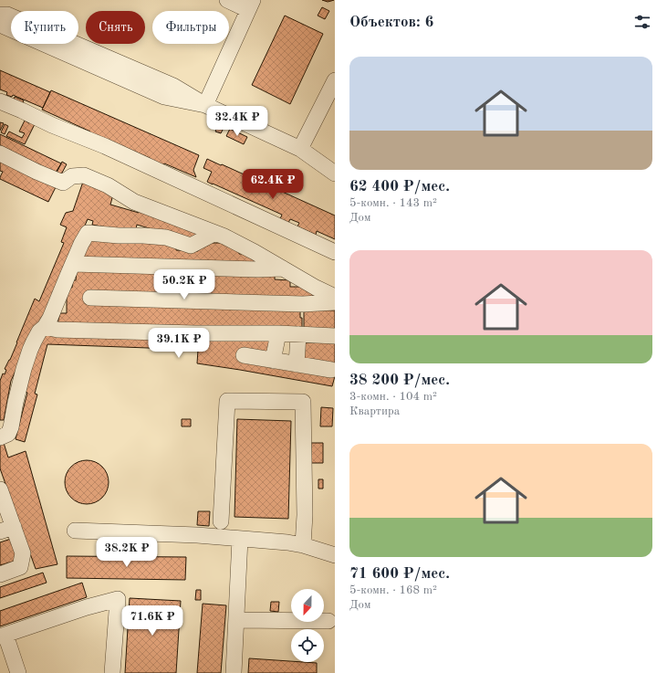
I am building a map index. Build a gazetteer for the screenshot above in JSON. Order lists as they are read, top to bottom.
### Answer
{
  "north": "bottom",
  "page": {
    "heading": "Объектов: 6",
    "chip": ["Купить", "Снять", "Фильтры"],
    "list": [
      {
        "name": "62 400 ₽/мес.",
        "note": "5-комн. · 143 m² · Дом"
      },
      {
        "name": "38 200 ₽/мес.",
        "note": "3-комн. · 104 m² · Квартира"
      },
      {
        "name": "71 600 ₽/мес.",
        "note": "5-комн. · 168 m² · Дом"
      }
    ],
    "price": [
      "32.4K ₽",
      "62.4K ₽",
      "50.2K ₽",
      "39.1K ₽",
      "38.2K ₽",
      "71.6K ₽"
    ]
  }
}
